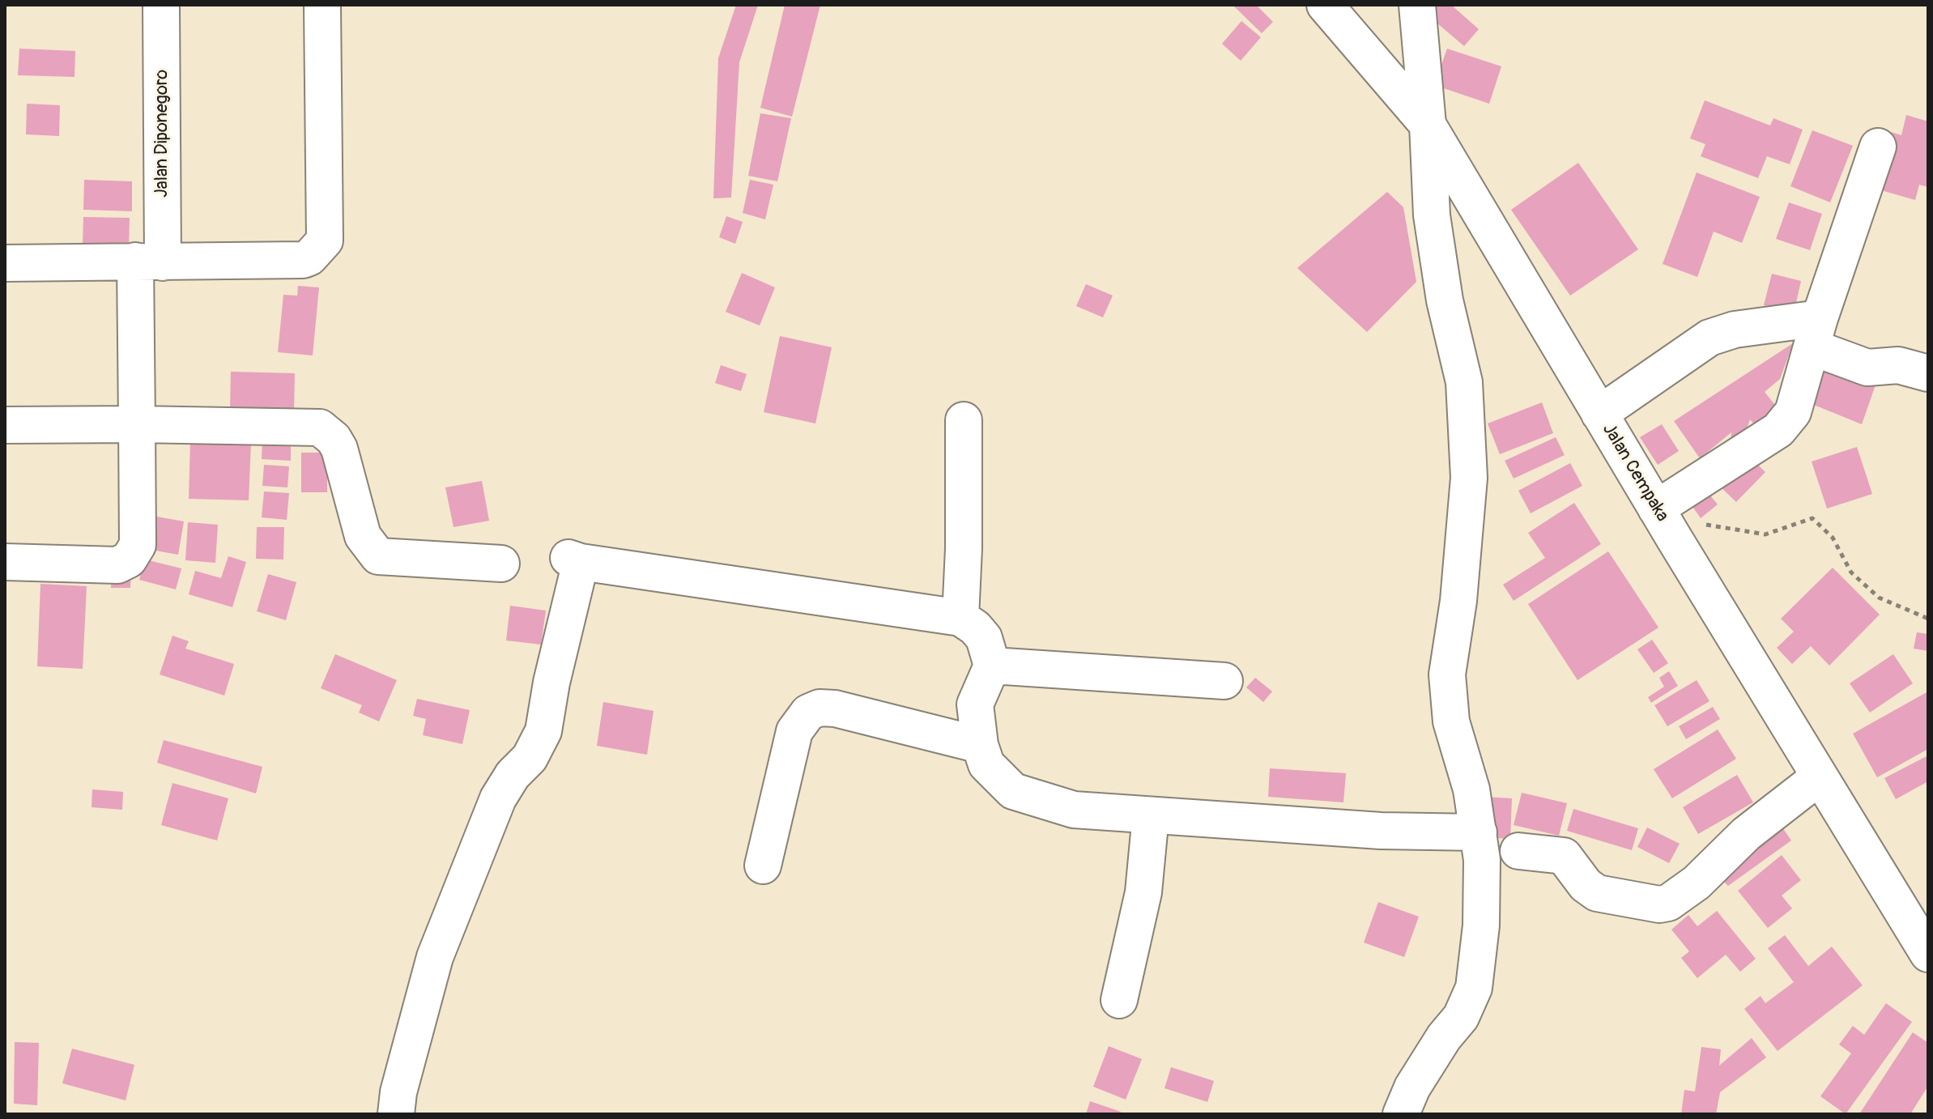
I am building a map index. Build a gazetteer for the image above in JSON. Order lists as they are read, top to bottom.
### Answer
{
  "streets": {
    "street": ["Jalan Diponegoro", "Jalan Cempaka"]
  }
}
